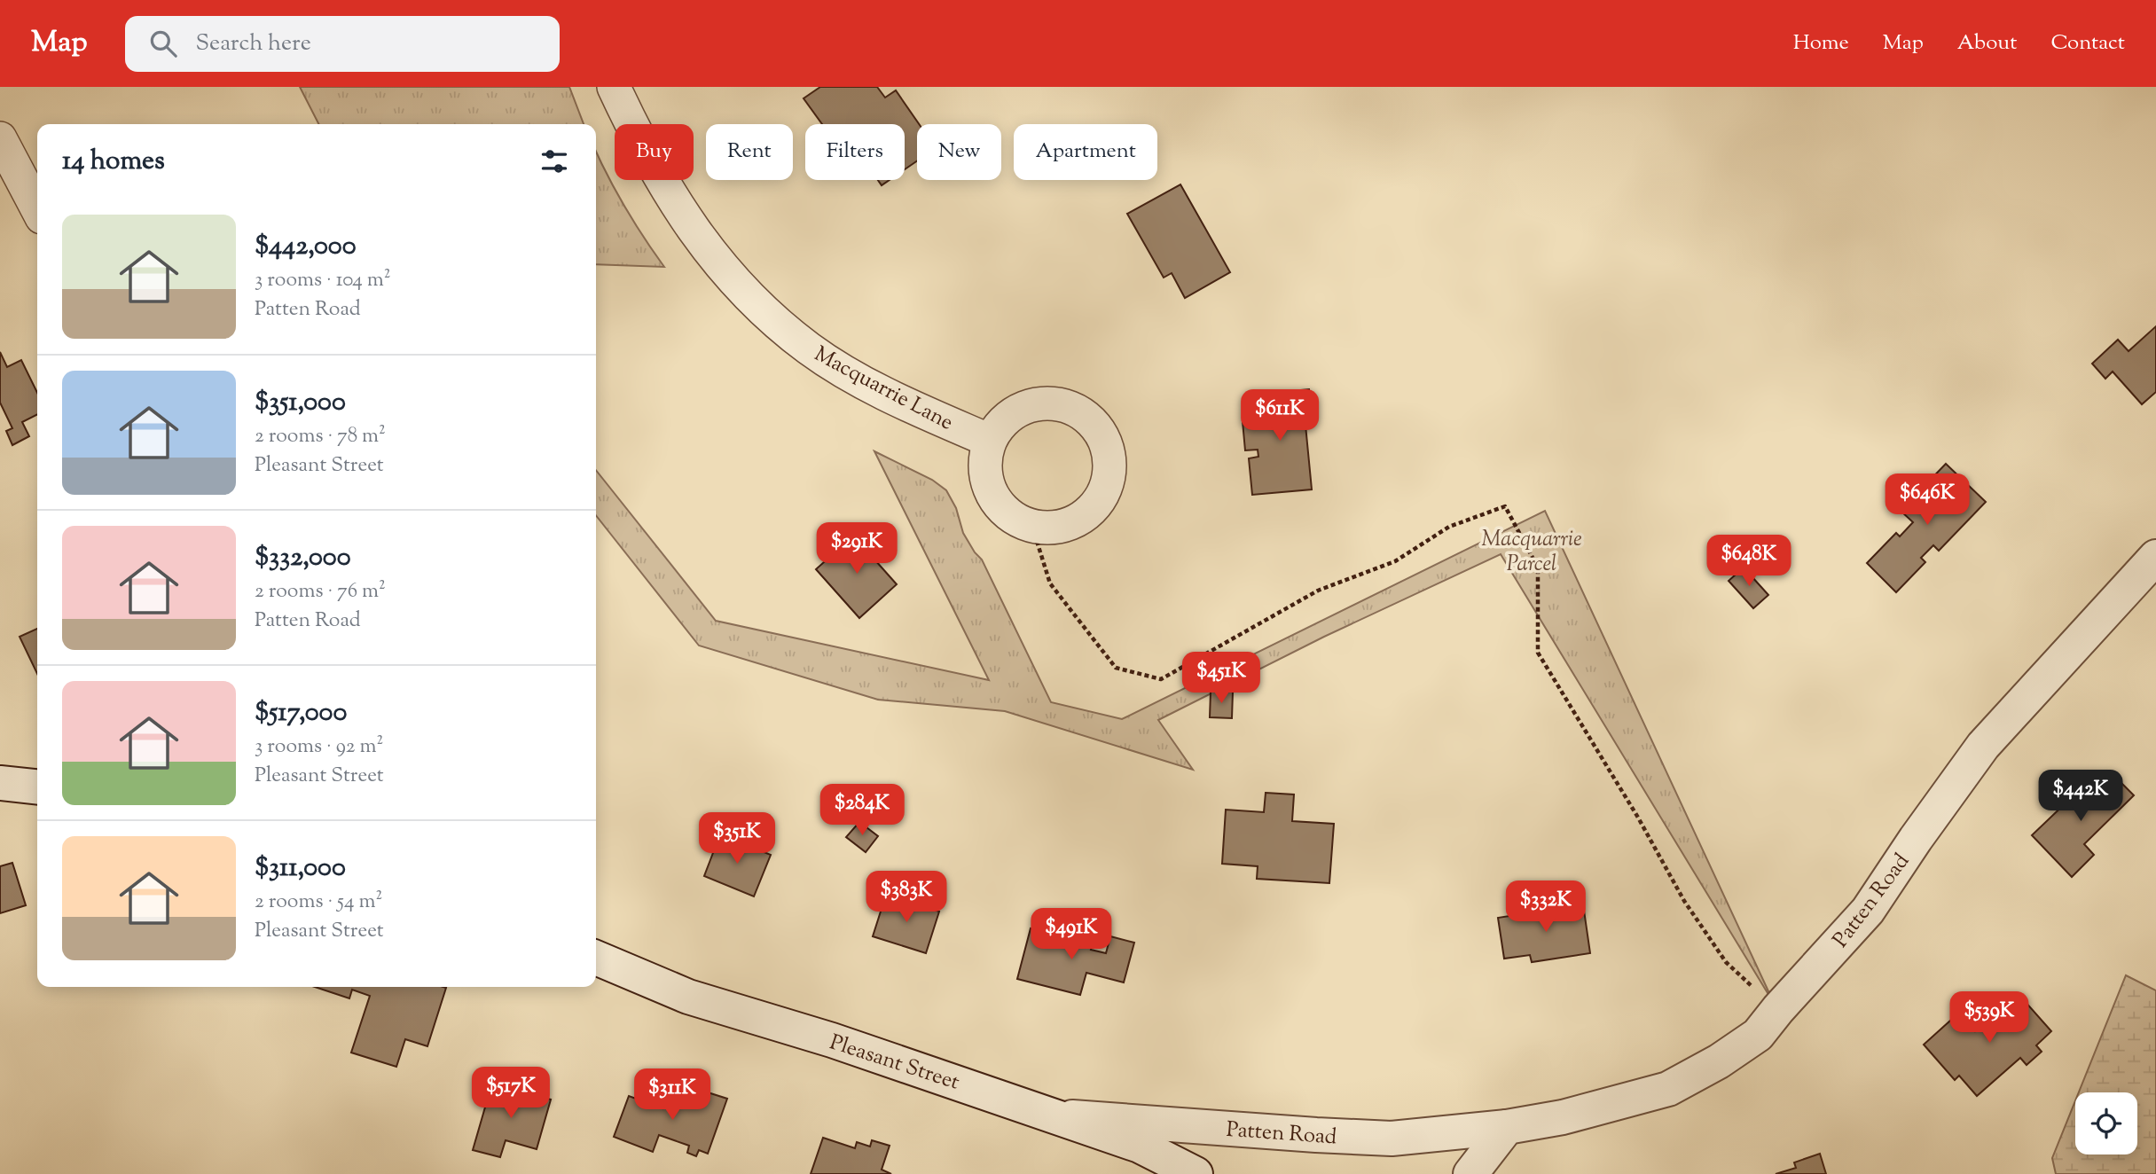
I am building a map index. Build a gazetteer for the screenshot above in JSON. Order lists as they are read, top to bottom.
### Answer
{
  "streets": {
    "street": ["Macquarrie Lane", "Patten Road", "Pleasant Street"]
  },
  "crossings": [
    ["Patten Road", "Pleasant Street"]
  ],
  "parks": ["Macquarrie Parcel"],
  "page": {
    "header": "Map",
    "search": "Search here",
    "nav": [
      "Home",
      "Map",
      "About",
      "Contact"
    ],
    "chip": [
      "Buy",
      "Rent",
      "Filters",
      "New",
      "Apartment"
    ],
    "heading": "14 homes",
    "list": [
      {
        "name": "$442,000",
        "note": "3 rooms · 104 m² · Patten Road"
      },
      {
        "name": "$351,000",
        "note": "2 rooms · 78 m² · Pleasant Street"
      },
      {
        "name": "$332,000",
        "note": "2 rooms · 76 m² · Patten Road"
      },
      {
        "name": "$517,000",
        "note": "3 rooms · 92 m² · Pleasant Street"
      },
      {
        "name": "$311,000",
        "note": "2 rooms · 54 m² · Pleasant Street"
      }
    ],
    "price": [
      "$611K",
      "$646K",
      "$291K",
      "$648K",
      "$451K",
      "$442K",
      "$284K",
      "$351K",
      "$383K",
      "$332K",
      "$491K",
      "$539K",
      "$517K",
      "$311K"
    ]
  }
}
